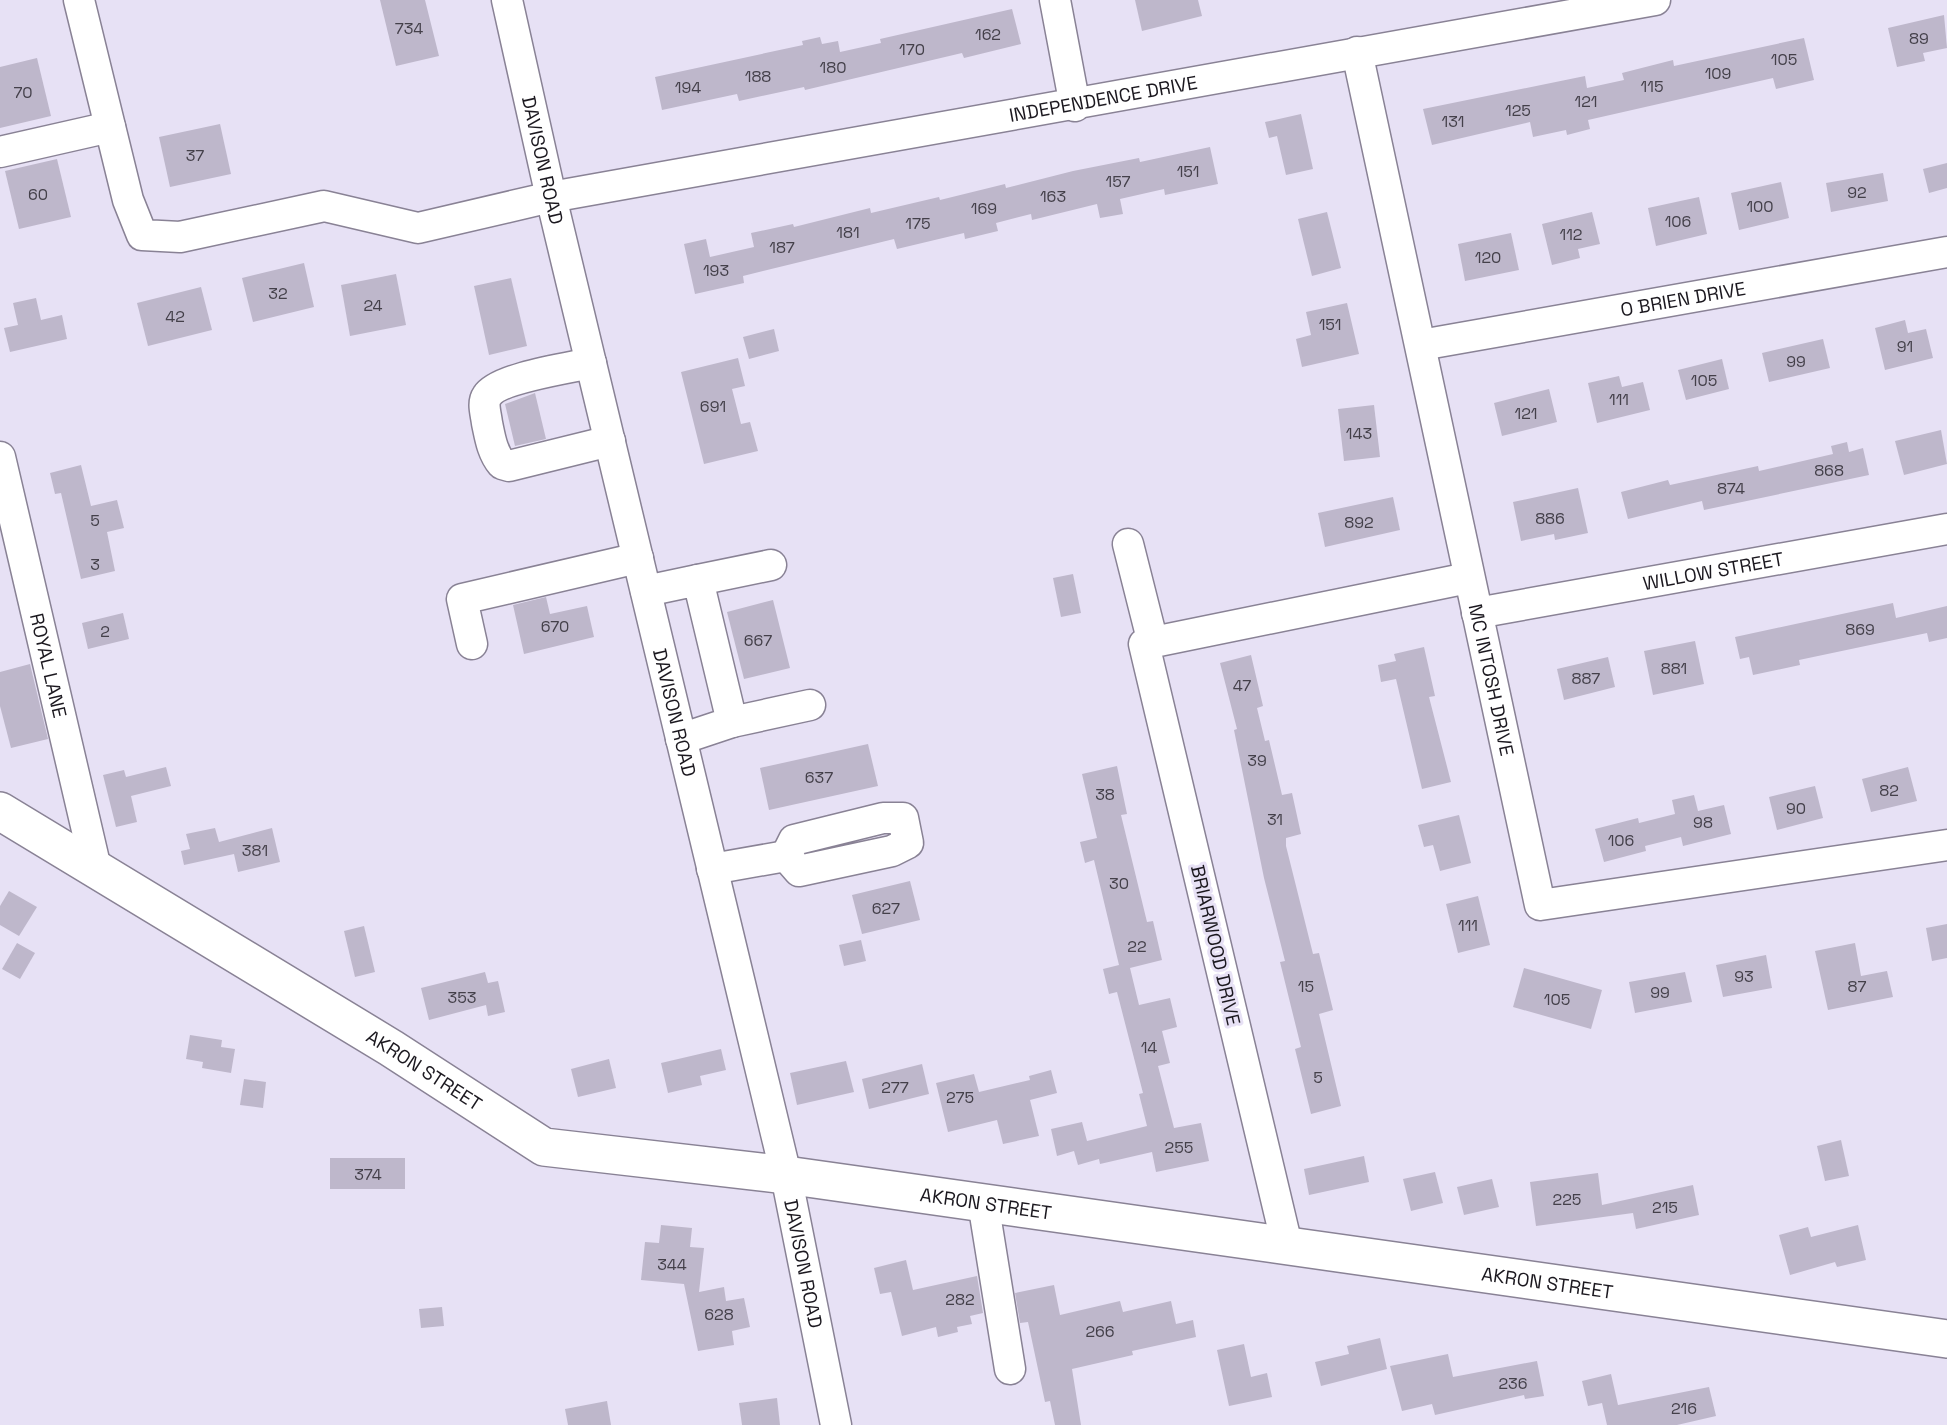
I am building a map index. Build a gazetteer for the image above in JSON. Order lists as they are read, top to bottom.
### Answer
{
  "streets": {
    "main road": ["AKRON STREET"],
    "street": [
      "INDEPENDENCE DRIVE",
      "DAVISON ROAD",
      "O BRIEN DRIVE",
      "WILLOW STREET",
      "ROYAL LANE",
      "MC INTOSH DRIVE",
      "BRIARWOOD DRIVE"
    ]
  },
  "crossings": [
    ["INDEPENDENCE DRIVE", "DAVISON ROAD"],
    ["INDEPENDENCE DRIVE", "MC INTOSH DRIVE"],
    ["DAVISON ROAD", "AKRON STREET"],
    ["O BRIEN DRIVE", "MC INTOSH DRIVE"],
    ["WILLOW STREET", "MC INTOSH DRIVE"],
    ["ROYAL LANE", "AKRON STREET"],
    ["BRIARWOOD DRIVE", "AKRON STREET"]
  ],
  "house_numbers": [
    "734",
    "162",
    "89",
    "170",
    "105",
    "180",
    "109",
    "188",
    "115",
    "194",
    "70",
    "121",
    "125",
    "131",
    "37",
    "151",
    "157",
    "92",
    "60",
    "163",
    "100",
    "169",
    "106",
    "175",
    "181",
    "112",
    "187",
    "120",
    "193",
    "32",
    "24",
    "42",
    "151",
    "91",
    "99",
    "105",
    "111",
    "691",
    "121",
    "143",
    "868",
    "874",
    "886",
    "5",
    "892",
    "3",
    "670",
    "869",
    "2",
    "667",
    "881",
    "887",
    "47",
    "39",
    "637",
    "82",
    "38",
    "90",
    "31",
    "98",
    "106",
    "381",
    "30",
    "627",
    "111",
    "22",
    "93",
    "15",
    "87",
    "99",
    "353",
    "105",
    "14",
    "5",
    "277",
    "275",
    "255",
    "374",
    "225",
    "215",
    "344",
    "282",
    "628",
    "266",
    "236",
    "216"
  ]
}
